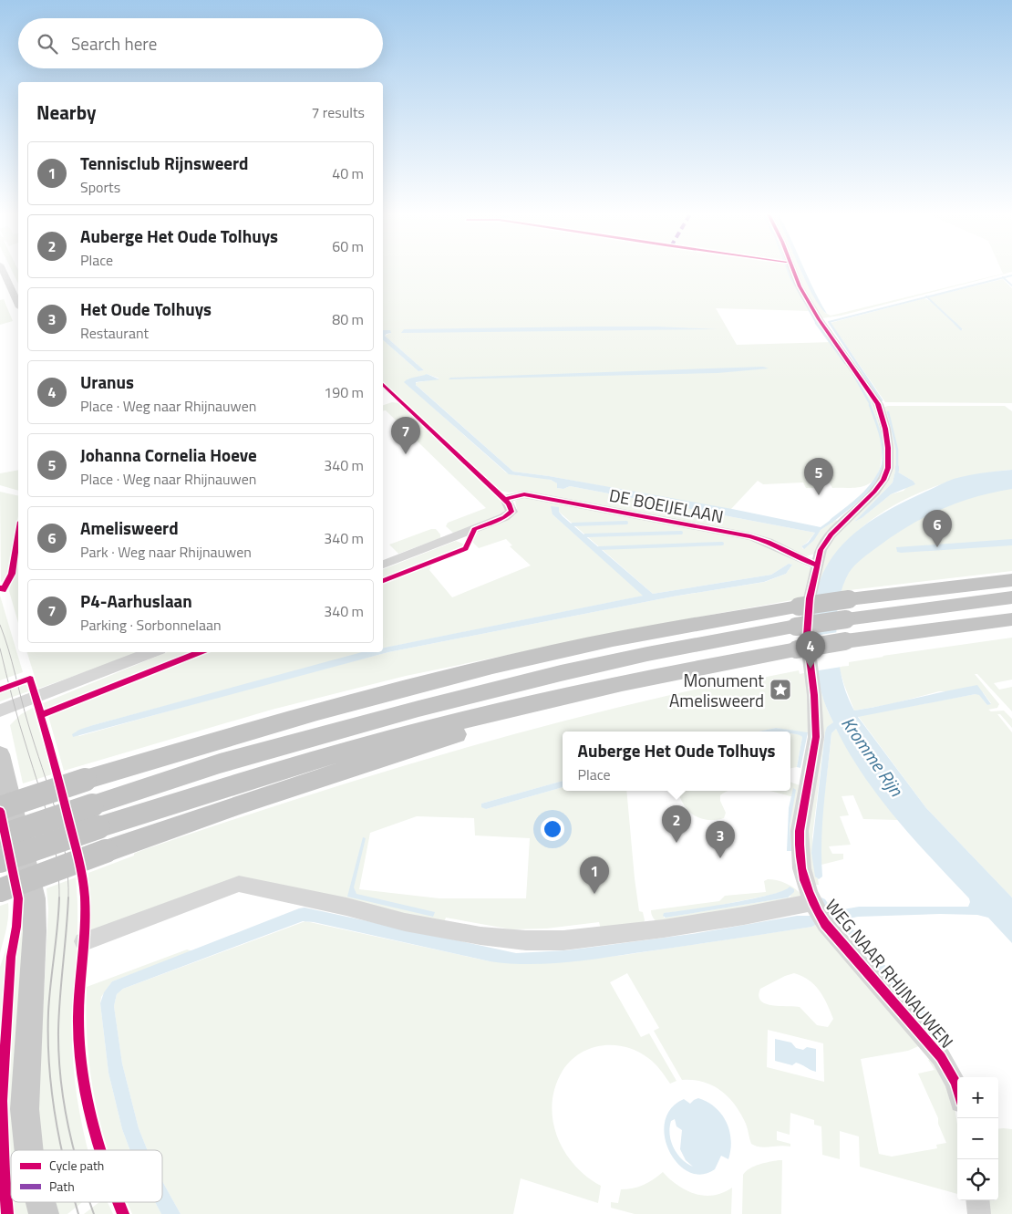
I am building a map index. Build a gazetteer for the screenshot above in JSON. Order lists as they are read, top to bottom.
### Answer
{
  "streets": {
    "street": ["DE BOEIJELAAN", "WEG NAAR RHIJNAUWEN"]
  },
  "crossings": [
    ["DE BOEIJELAAN", "WEG NAAR RHIJNAUWEN"]
  ],
  "water": ["Kromme Rijn"],
  "places": {
    "place": ["Monument Amelisweerd"]
  },
  "legend": ["Cycle path", "Path"],
  "page": {
    "search": "Search here",
    "heading": ["Nearby", "7 results"],
    "list": [
      {
        "mark": "1",
        "name": "Tennisclub Rijnsweerd",
        "note": "Sports",
        "value": "40 m"
      },
      {
        "mark": "2",
        "name": "Auberge Het Oude Tolhuys",
        "note": "Place",
        "value": "60 m"
      },
      {
        "mark": "3",
        "name": "Het Oude Tolhuys",
        "note": "Restaurant",
        "value": "80 m"
      },
      {
        "mark": "4",
        "name": "Uranus",
        "note": "Place · Weg naar Rhijnauwen",
        "value": "190 m"
      },
      {
        "mark": "5",
        "name": "Johanna Cornelia Hoeve",
        "note": "Place · Weg naar Rhijnauwen",
        "value": "340 m"
      },
      {
        "mark": "6",
        "name": "Amelisweerd",
        "note": "Park · Weg naar Rhijnauwen",
        "value": "340 m"
      },
      {
        "mark": "7",
        "name": "P4-Aarhuslaan",
        "note": "Parking · Sorbonnelaan",
        "value": "340 m"
      }
    ],
    "pins": [
      "7",
      "5",
      "6",
      "4",
      "2",
      "3",
      "1"
    ],
    "popup": ["Auberge Het Oude Tolhuys", "Place"],
    "map_buttons": ["+", "−"]
  }
}
